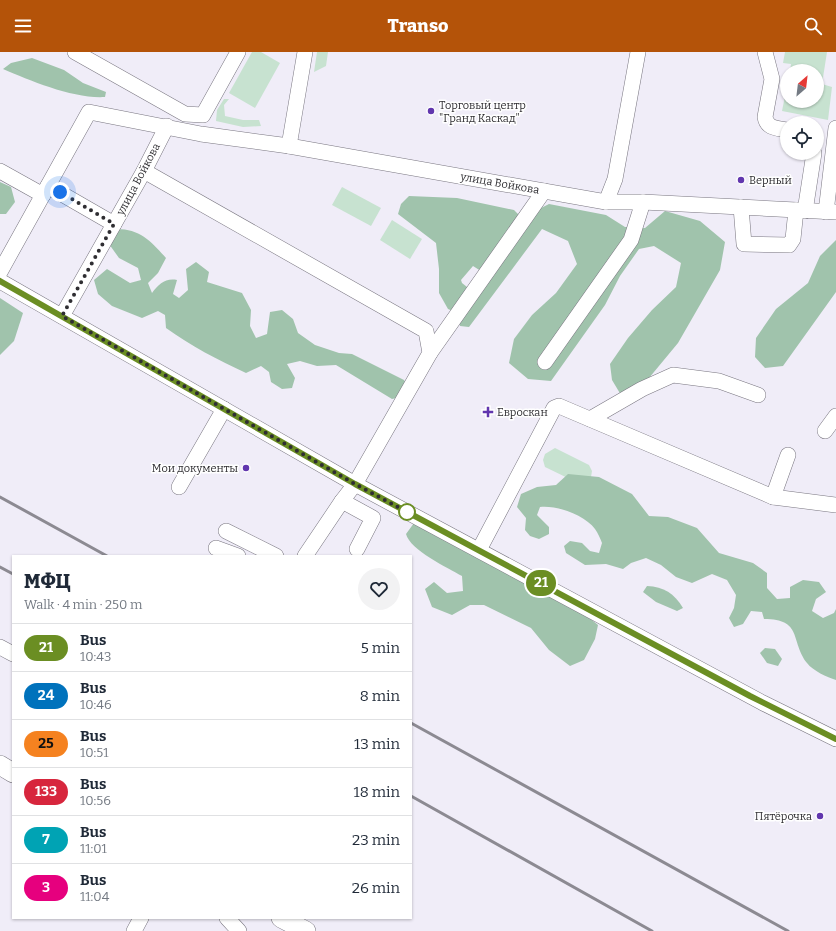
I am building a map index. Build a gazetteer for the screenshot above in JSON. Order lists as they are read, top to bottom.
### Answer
{
  "streets": {
    "street": ["улица Войкова"]
  },
  "places": {
    "other": [
      "Торговый центр \"Гранд Каскад\"",
      "Верный",
      "Мои документы",
      "Пятёрочка"
    ],
    "health": ["Евроскан"]
  },
  "lines": ["bus line 21"],
  "north": "top right",
  "page": {
    "header": "Transo",
    "on_map": "21",
    "heading": ["МФЦ", "Walk · 4 min · 250 m"],
    "list": [
      {
        "mark": "21",
        "name": "Bus",
        "note": "10:43",
        "value": "5 min"
      },
      {
        "mark": "24",
        "name": "Bus",
        "note": "10:46",
        "value": "8 min"
      },
      {
        "mark": "25",
        "name": "Bus",
        "note": "10:51",
        "value": "13 min"
      },
      {
        "mark": "133",
        "name": "Bus",
        "note": "10:56",
        "value": "18 min"
      },
      {
        "mark": "7",
        "name": "Bus",
        "note": "11:01",
        "value": "23 min"
      },
      {
        "mark": "3",
        "name": "Bus",
        "note": "11:04",
        "value": "26 min"
      }
    ]
  }
}
